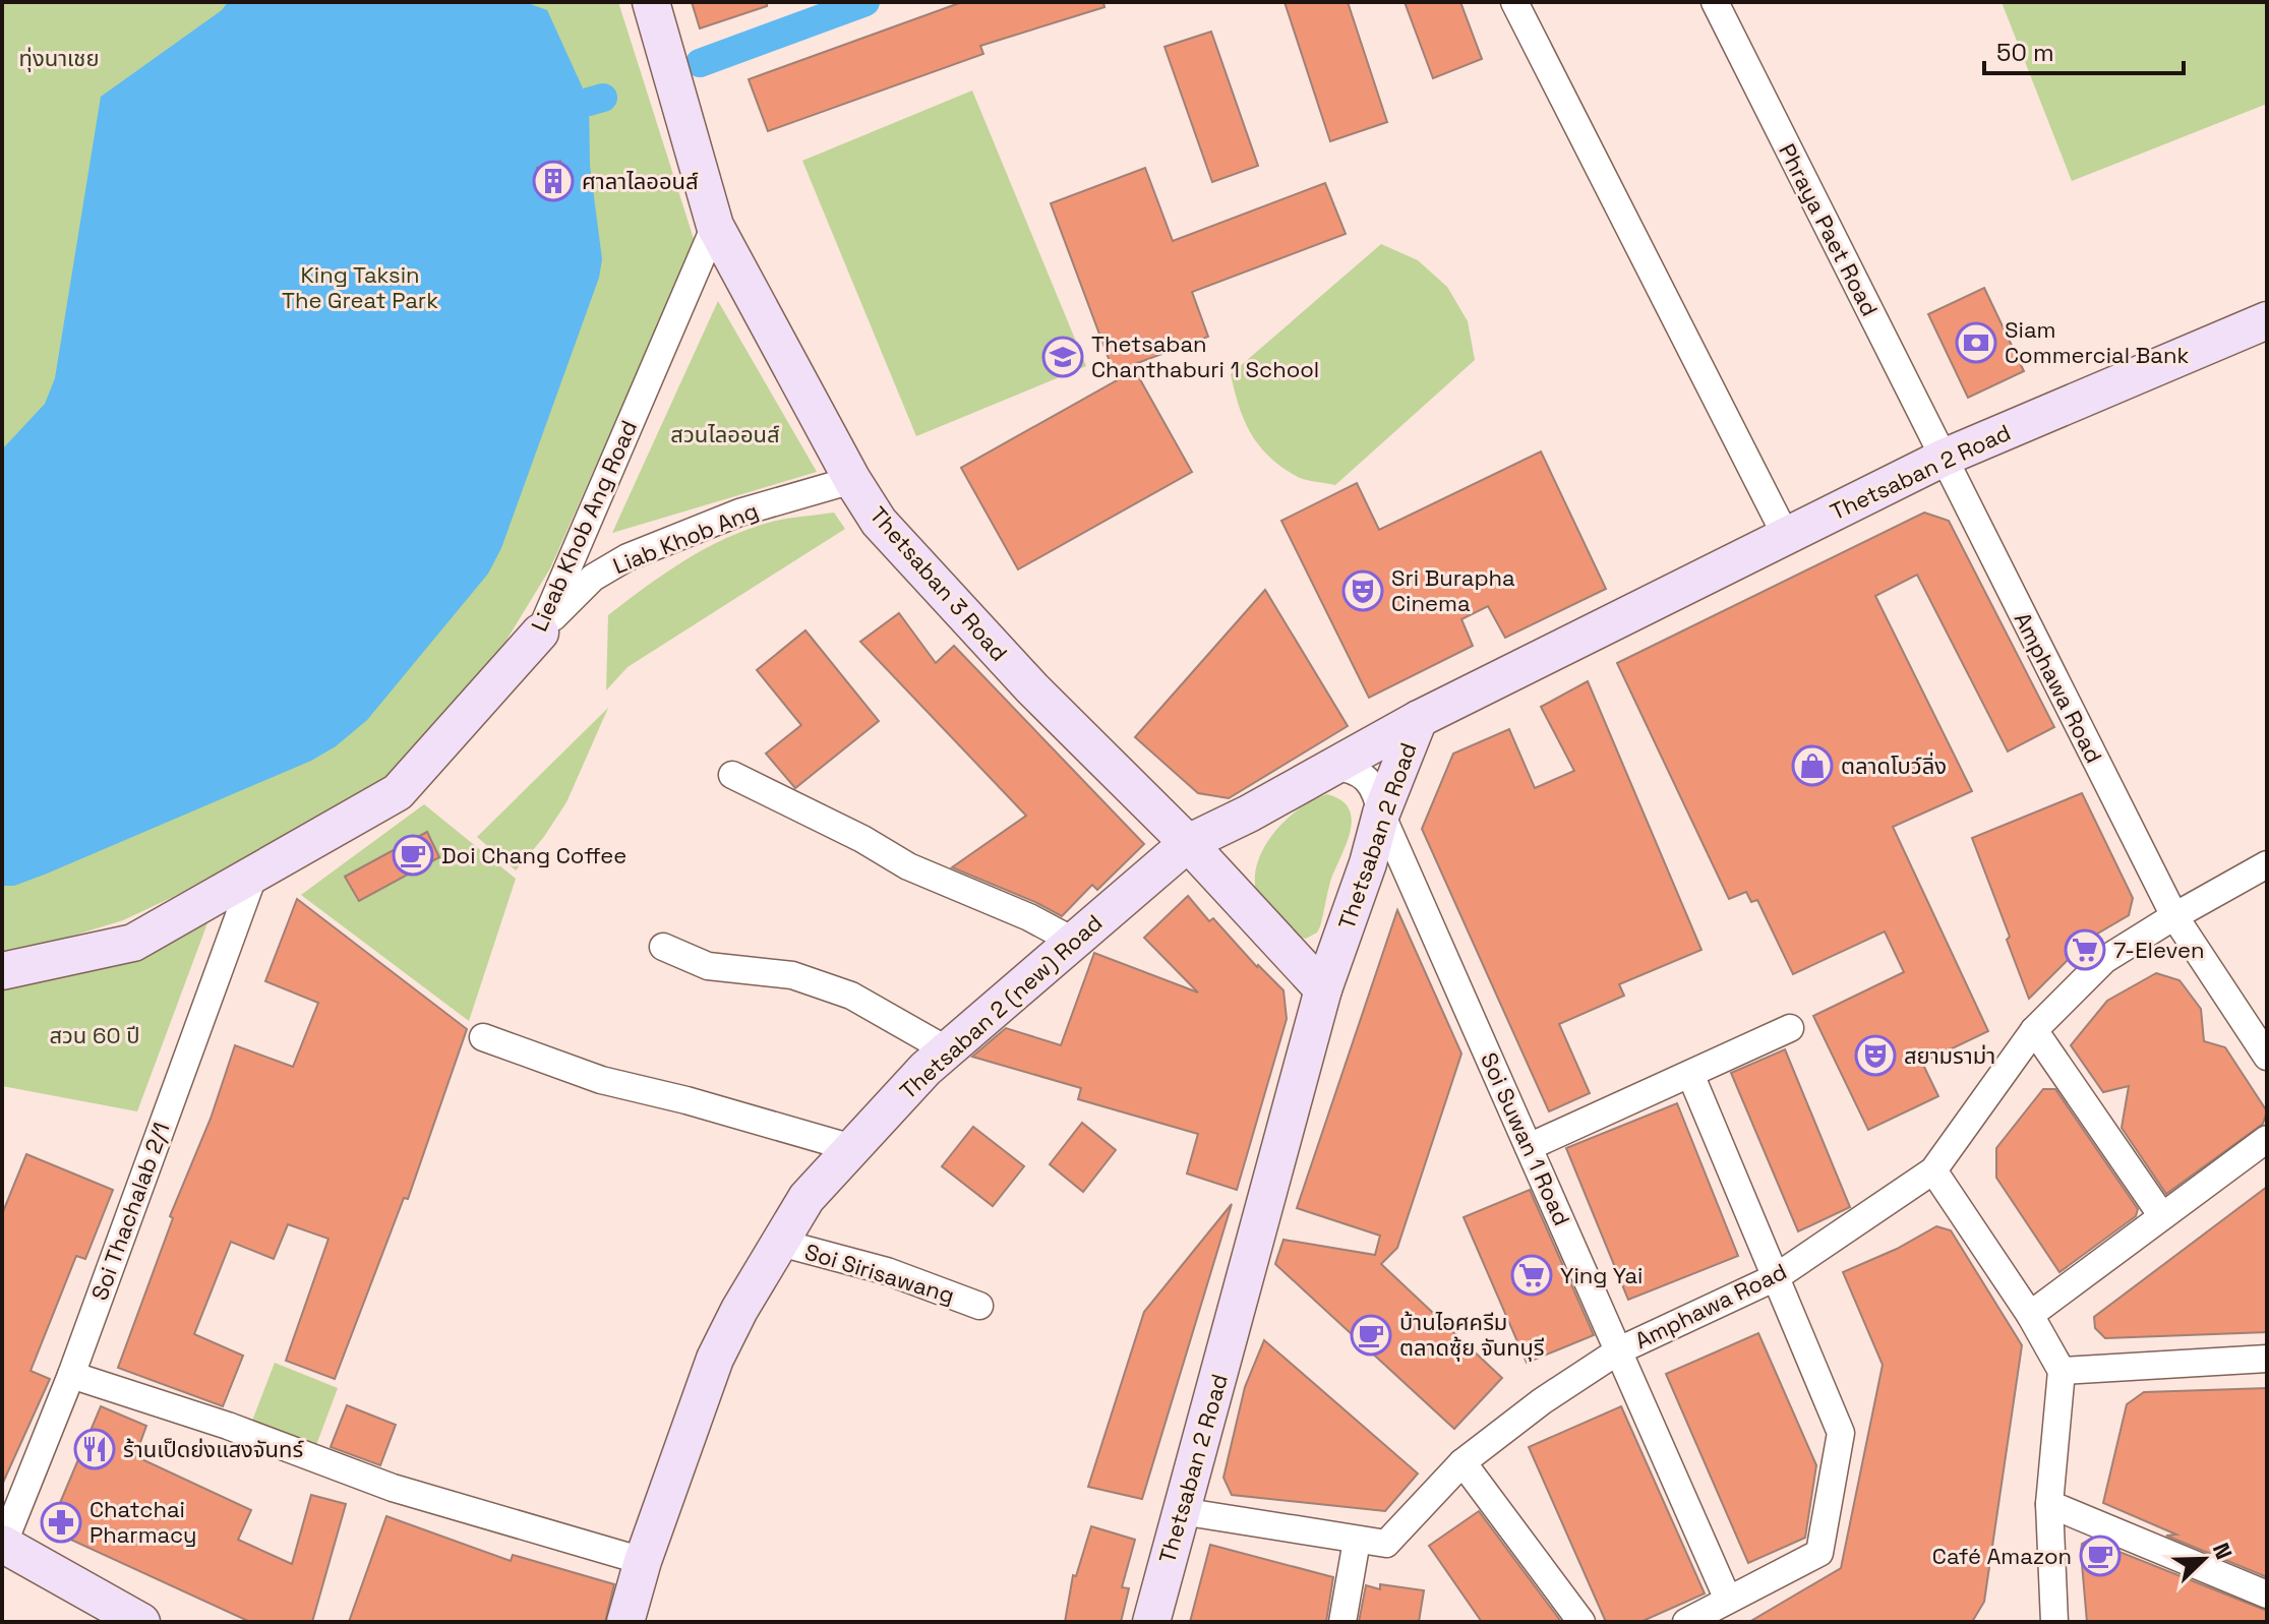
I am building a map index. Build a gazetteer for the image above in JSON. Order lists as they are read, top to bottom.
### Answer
{
  "streets": {
    "street": [
      "Phraya Paet Road",
      "Thetsaban 2 Road",
      "Lieab Khob Ang Road",
      "Liab Khob Ang",
      "Thetsaban 3 Road",
      "Amphawa Road",
      "Thetsaban 2 (new) Road",
      "Soi Suwan 1 Road",
      "Soi Thachalab 2/1",
      "Soi Sirisawang"
    ]
  },
  "crossings": [
    ["Phraya Paet Road", "Thetsaban 2 Road"],
    ["Phraya Paet Road", "Amphawa Road"],
    ["Thetsaban 2 Road", "Thetsaban 3 Road"],
    ["Thetsaban 2 Road", "Amphawa Road"],
    ["Thetsaban 2 Road", "Thetsaban 2 (new) Road"],
    ["Thetsaban 2 Road", "Soi Suwan 1 Road"],
    ["Lieab Khob Ang Road", "Liab Khob Ang"],
    ["Lieab Khob Ang Road", "Thetsaban 3 Road"],
    ["Lieab Khob Ang Road", "Soi Thachalab 2/1"],
    ["Liab Khob Ang", "Thetsaban 3 Road"],
    ["Thetsaban 3 Road", "Thetsaban 2 (new) Road"],
    ["Thetsaban 3 Road", "Soi Suwan 1 Road"],
    ["Amphawa Road", "Soi Suwan 1 Road"],
    ["Thetsaban 2 (new) Road", "Soi Suwan 1 Road"],
    ["Thetsaban 2 (new) Road", "Soi Sirisawang"]
  ],
  "parks": [
    "ทุ่งนาเชย",
    "King Taksin The Great Park",
    "สวนไลออนส์",
    "สวน 60 ปี"
  ],
  "places": {
    "building": ["ศาลาไลออนส์"],
    "bank": ["Siam Commercial Bank"],
    "school or university": ["Thetsaban Chanthaburi 1 School"],
    "theatre": ["Sri Burapha Cinema", "สยามราม่า"],
    "shop": ["ตลาดโบว์ลิ่ง"],
    "cafe": ["Doi Chang Coffee", "บ้านไอศครีม ตลาดซุ้ย จันทบุรี", "Café Amazon"],
    "supermarket": ["7-Eleven", "Ying Yai"],
    "restaurant": ["ร้านเป็ดย่งแสงจันทร์"],
    "pharmacy": ["Chatchai Pharmacy"]
  },
  "scale_bar": "50 m",
  "north": "top right"
}
